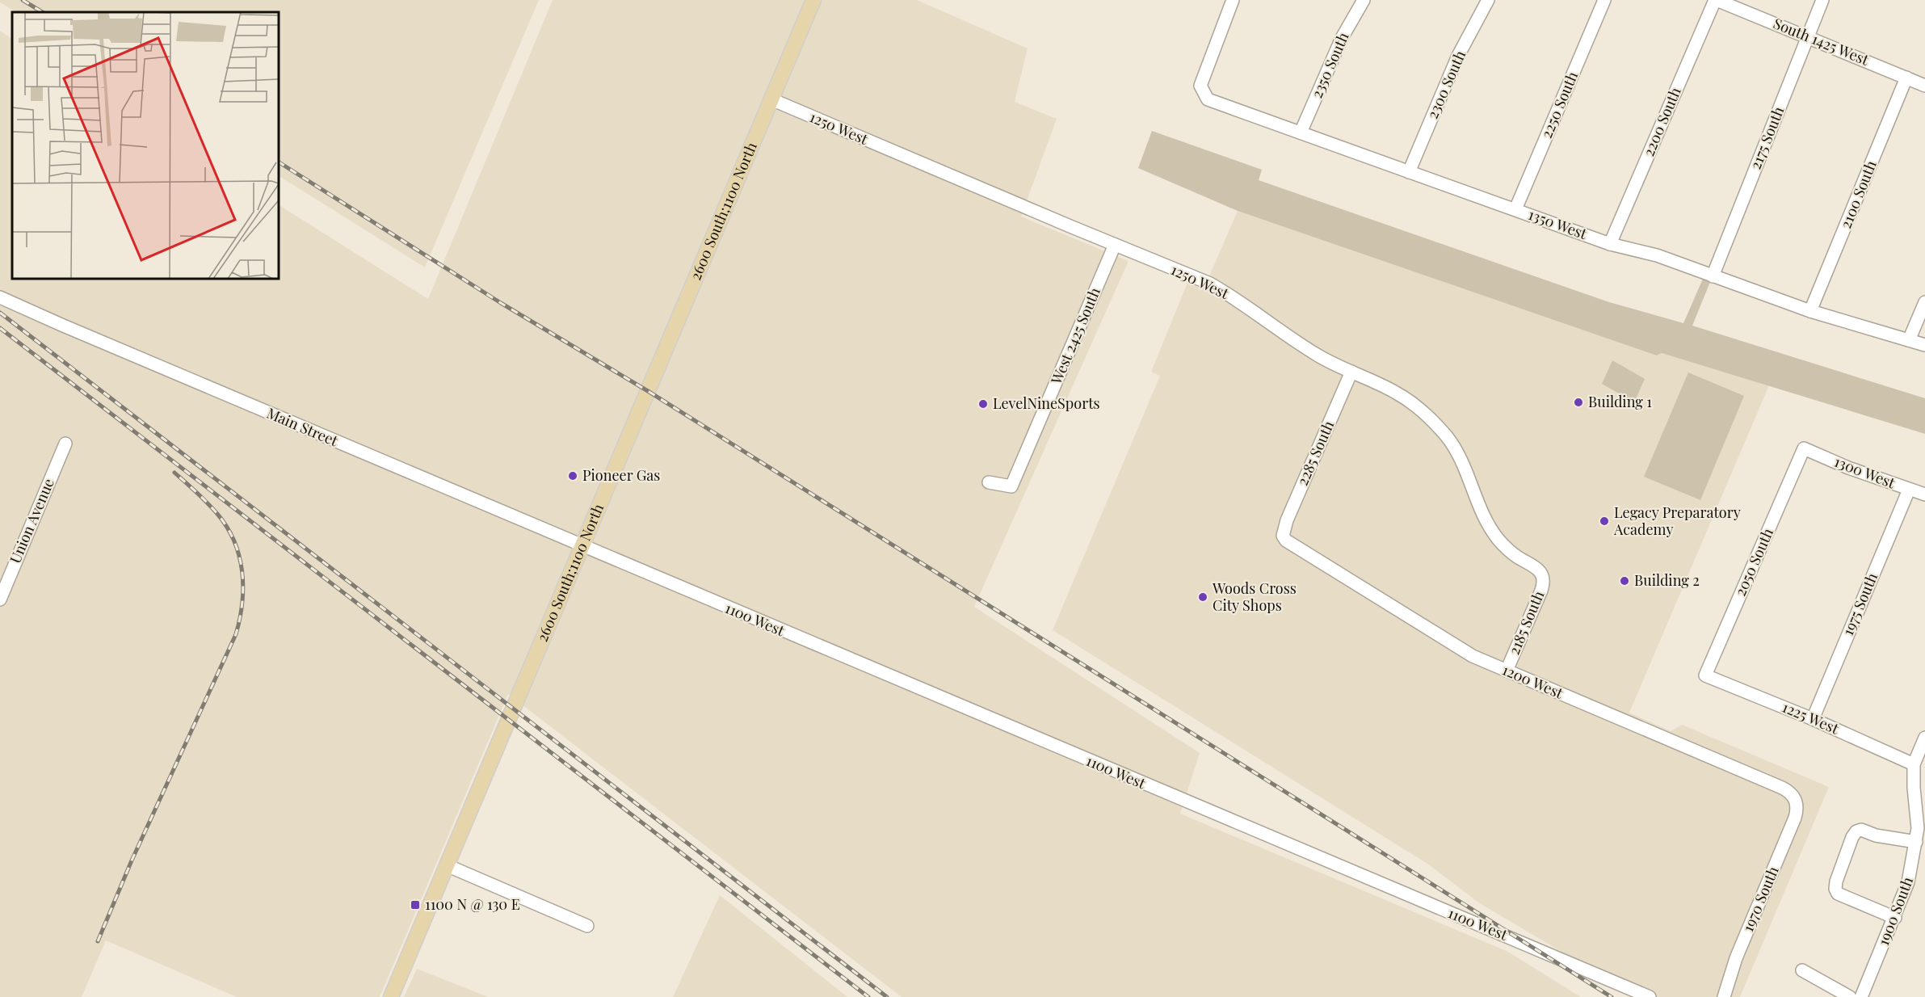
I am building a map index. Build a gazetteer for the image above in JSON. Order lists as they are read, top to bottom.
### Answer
{
  "streets": {
    "main road": ["2600 South;1100 North"],
    "street": [
      "South 1425 West",
      "2350 South",
      "2300 South",
      "2250 South",
      "2200 South",
      "1250 West",
      "2175 South",
      "2100 South",
      "1350 West",
      "West 2425 South",
      "Main Street",
      "2285 South",
      "1300 West",
      "Union Avenue",
      "2050 South",
      "1975 South",
      "1100 West",
      "2185 South",
      "1200 West",
      "1225 West",
      "1970 South",
      "1900 South"
    ]
  },
  "crossings": [
    ["South 1425 West", "2200 South"],
    ["South 1425 West", "2175 South"],
    ["South 1425 West", "2100 South"],
    ["2350 South", "1350 West"],
    ["2300 South", "1350 West"],
    ["2250 South", "1350 West"],
    ["2200 South", "1350 West"],
    ["1250 West", "2600 South;1100 North"],
    ["1250 West", "West 2425 South"],
    ["1250 West", "2285 South"],
    ["1250 West", "2185 South"],
    ["2175 South", "1350 West"],
    ["2100 South", "1350 West"],
    ["2600 South;1100 North", "Main Street"],
    ["2600 South;1100 North", "1100 West"],
    ["Main Street", "1100 West"],
    ["2285 South", "1200 West"],
    ["1300 West", "2050 South"],
    ["1300 West", "1975 South"],
    ["2050 South", "1225 West"],
    ["1975 South", "1225 West"],
    ["2185 South", "1200 West"],
    ["1200 West", "1970 South"],
    ["1225 West", "1900 South"]
  ],
  "places": {
    "other": [
      "Building 1",
      "LevelNineSports",
      "Pioneer Gas",
      "Legacy Preparatory Academy",
      "Building 2",
      "Woods Cross City Shops"
    ],
    "transit": ["1100 N @ 130 E"]
  }
}
